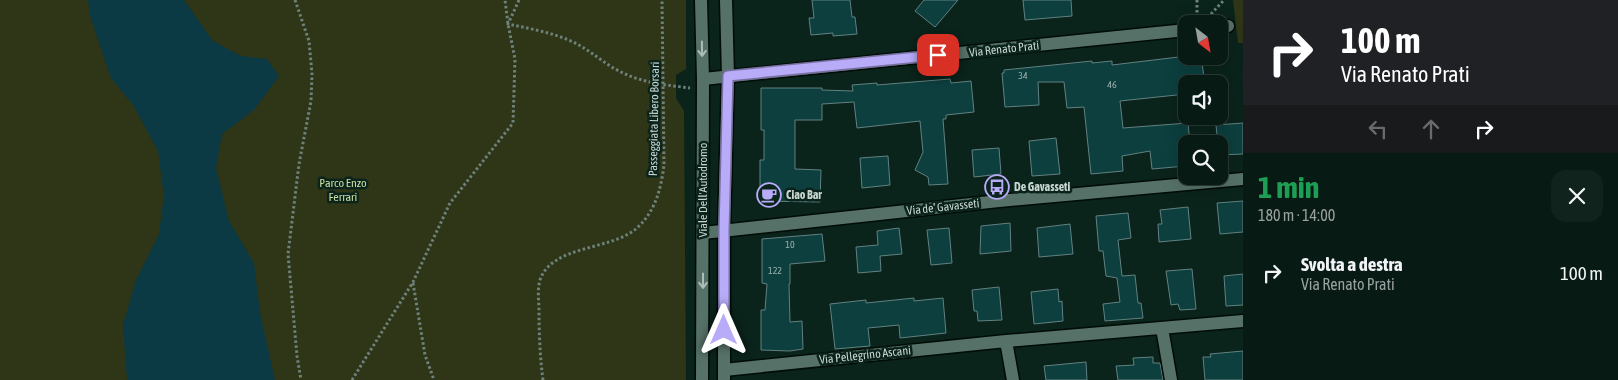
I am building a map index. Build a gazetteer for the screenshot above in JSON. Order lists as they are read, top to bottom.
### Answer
{
  "streets": {
    "street": [
      "Via Renato Prati",
      "Viale Dell'Autodromo",
      "Via de’ Gavasseti",
      "Via Pellegrino Ascani"
    ],
    "path": ["Passeggiata Libero Borsari"]
  },
  "crossings": [
    ["Via Renato Prati", "Viale Dell'Autodromo"],
    ["Viale Dell'Autodromo", "Via de’ Gavasseti"],
    ["Viale Dell'Autodromo", "Via Pellegrino Ascani"]
  ],
  "parks": ["Parco Enzo Ferrari"],
  "places": {
    "bus stop": ["De Gavasseti"],
    "cafe": ["Ciao Bar"]
  },
  "house_numbers": [
    "34",
    "46",
    "10",
    "122"
  ],
  "north": "bottom right",
  "page": {
    "turn": ["100 m", "Via Renato Prati"],
    "heading": ["1 min", "180 m · 14:00"],
    "list": [
      {
        "name": "Svolta a destra",
        "note": "Via Renato Prati",
        "value": "100 m"
      }
    ]
  }
}
